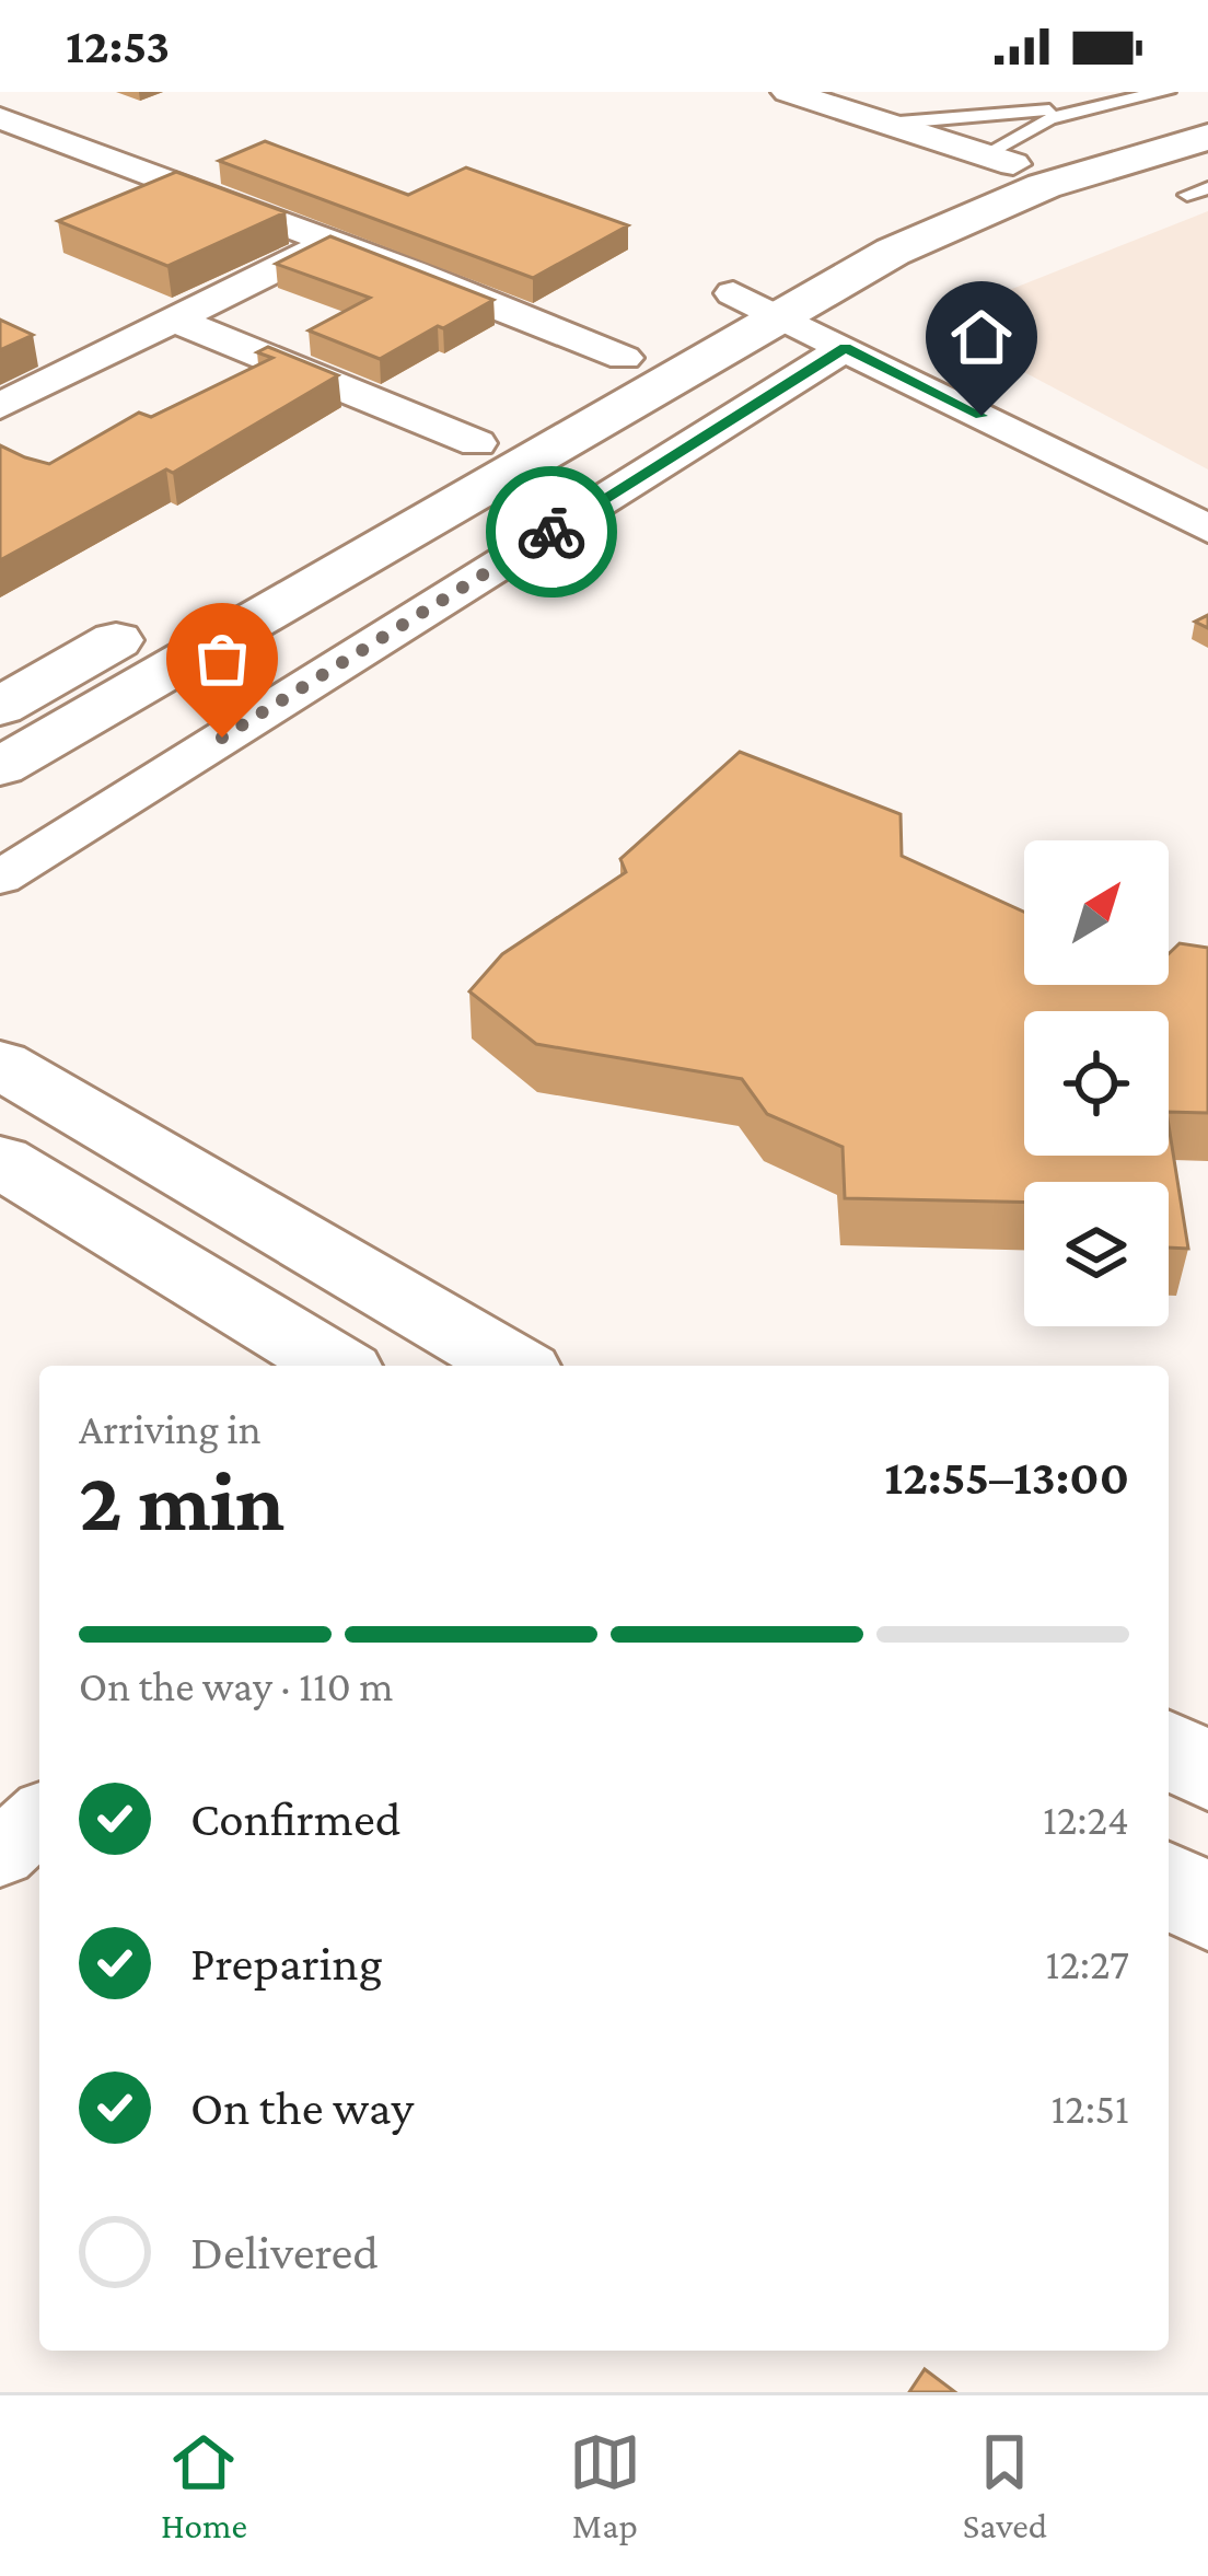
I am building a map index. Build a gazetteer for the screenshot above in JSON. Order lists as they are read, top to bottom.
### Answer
{
  "north": "top right",
  "page": {
    "status": "12:53",
    "heading": ["2 min", "Arriving in", "12:55–13:00"],
    "bar": "On the way · 110 m",
    "list": [
      ["Confirmed", "12:24"],
      ["Preparing", "12:27"],
      ["On the way", "12:51"],
      "Delivered"
    ],
    "tabs": ["Home", "Map", "Saved"]
  }
}
